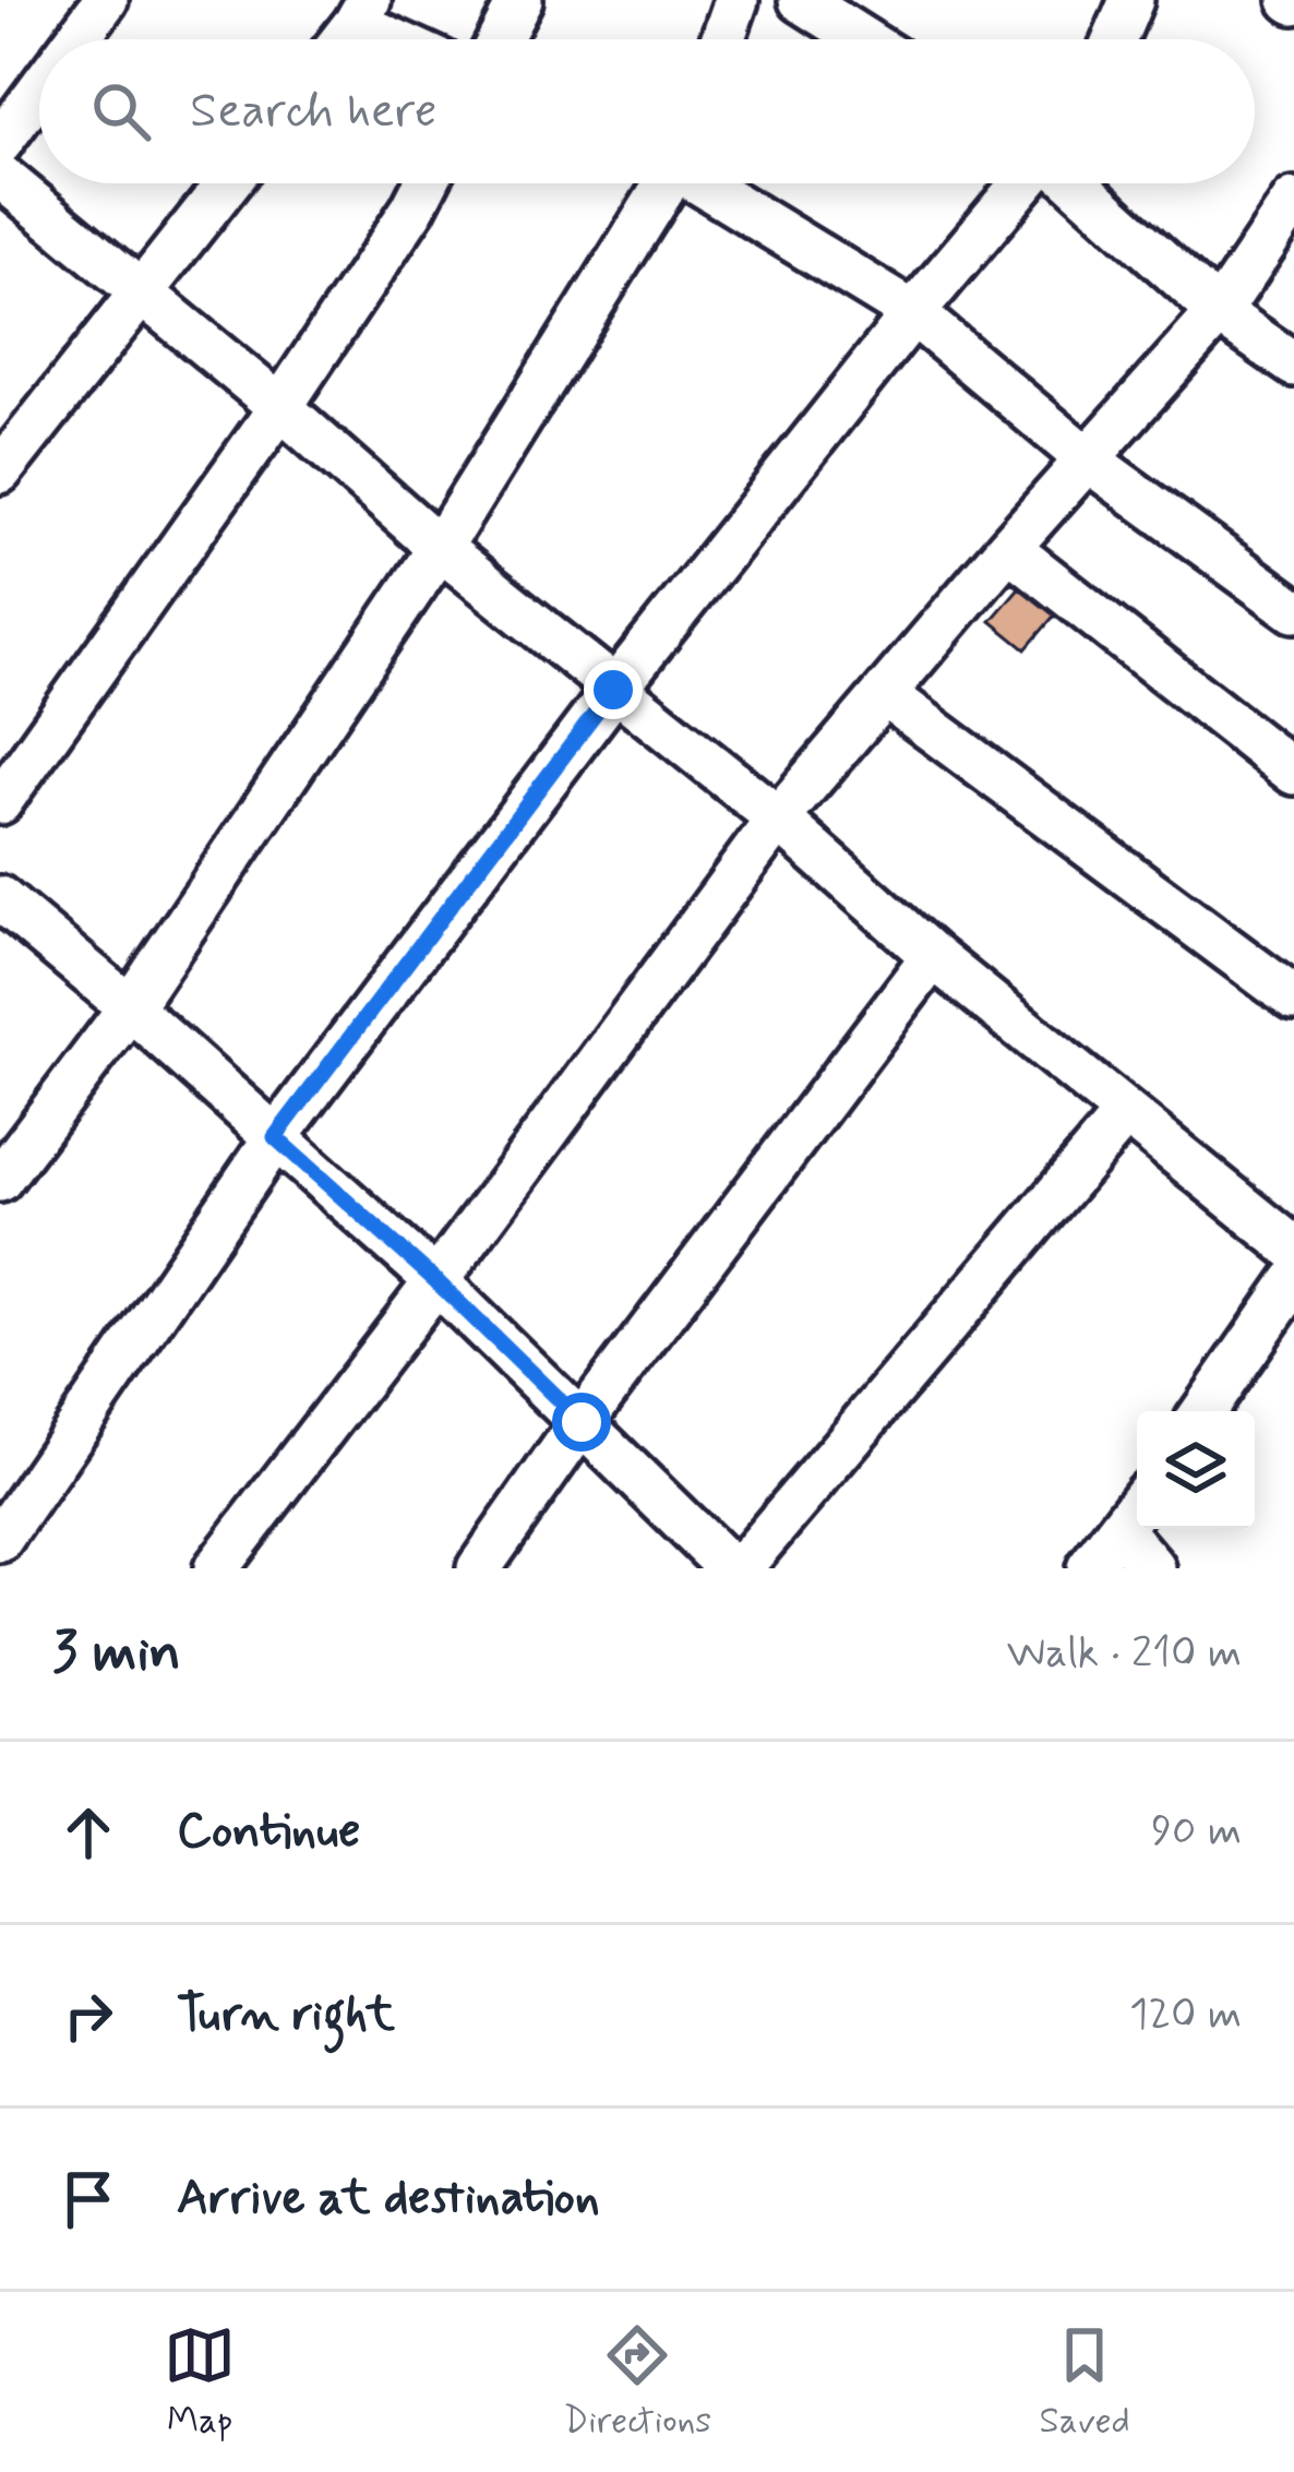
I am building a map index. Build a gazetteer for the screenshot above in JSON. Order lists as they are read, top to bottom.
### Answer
{
  "page": {
    "search": "Search here",
    "heading": ["3 min", "Walk · 210 m"],
    "list": [
      ["Continue", "90 m"],
      ["Turn right", "120 m"],
      "Arrive at destination"
    ],
    "nav": ["Map", "Directions", "Saved"]
  }
}
